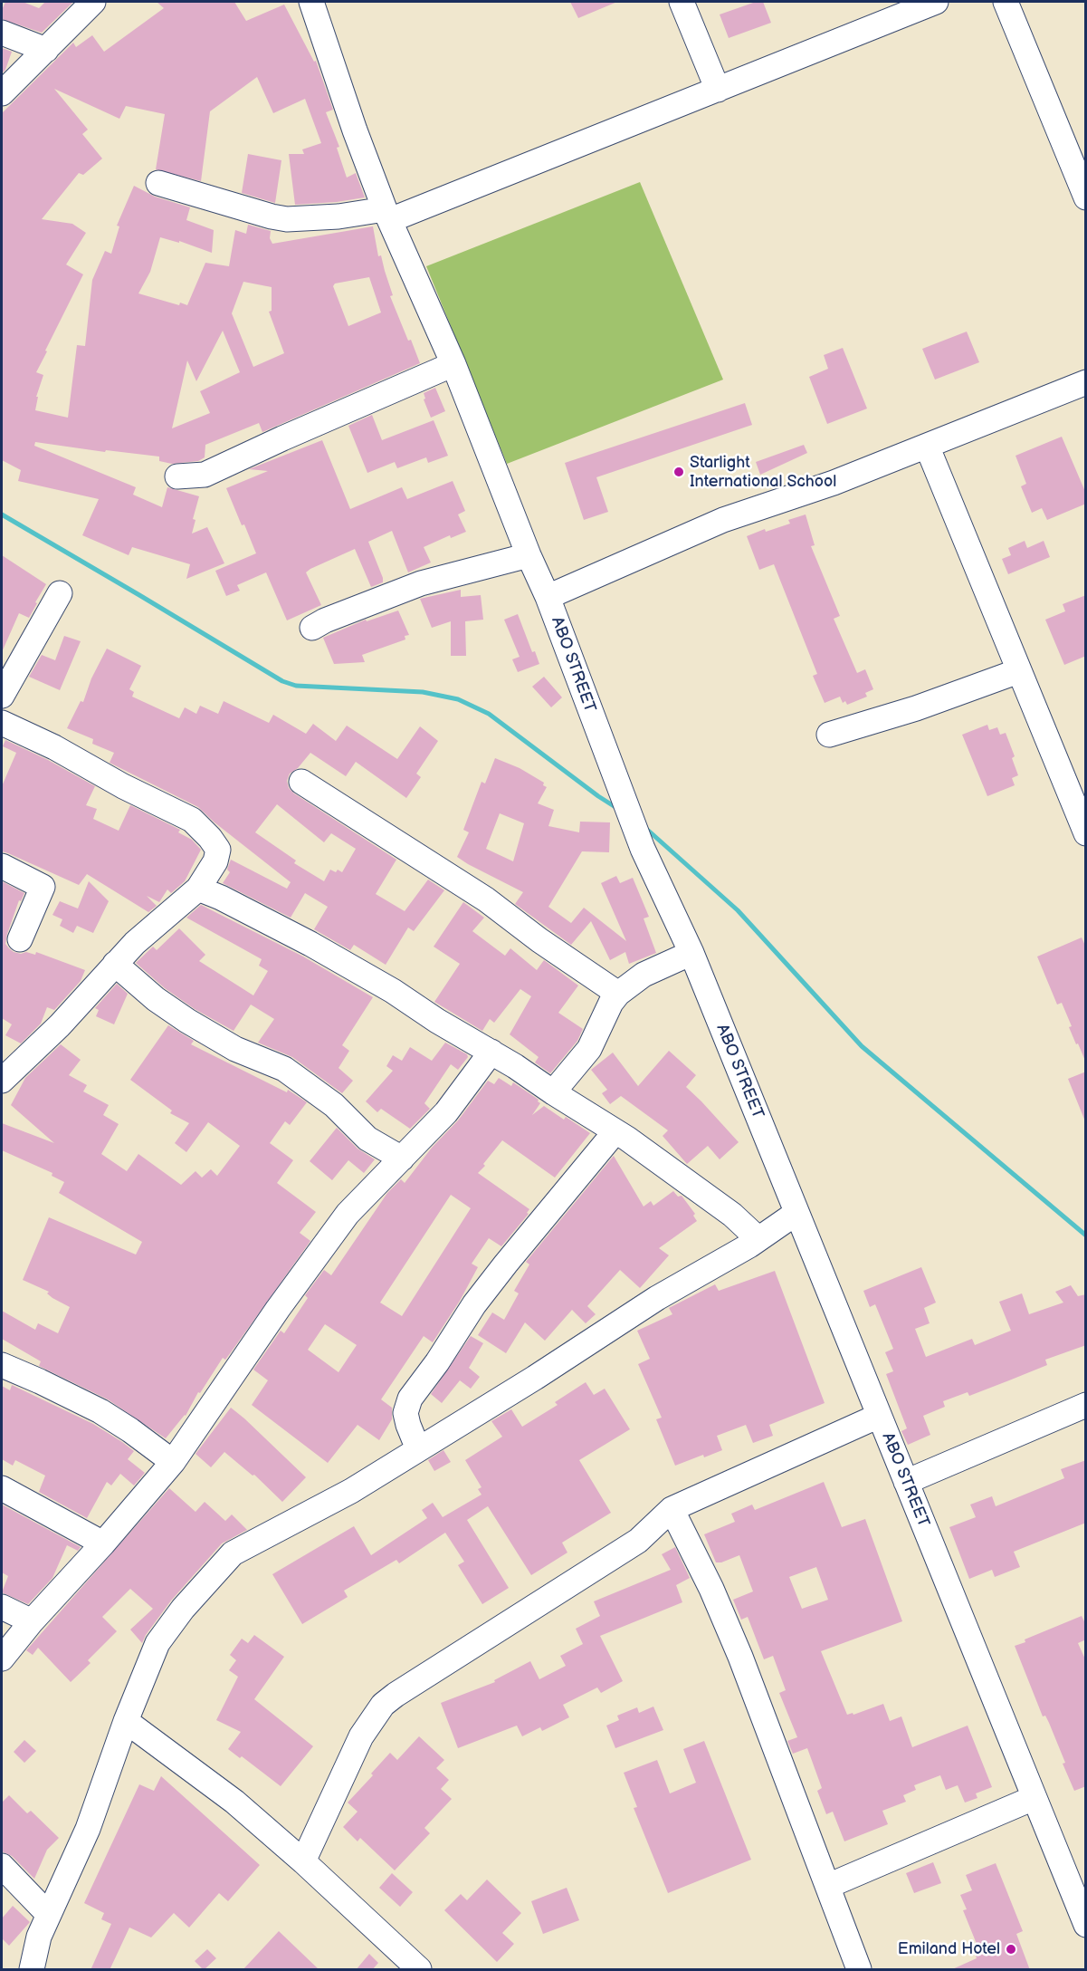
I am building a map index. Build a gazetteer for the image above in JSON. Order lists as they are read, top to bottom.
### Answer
{
  "streets": {
    "street": ["ABO STREET"]
  },
  "places": ["Starlight International School", "Emiland Hotel"]
}
